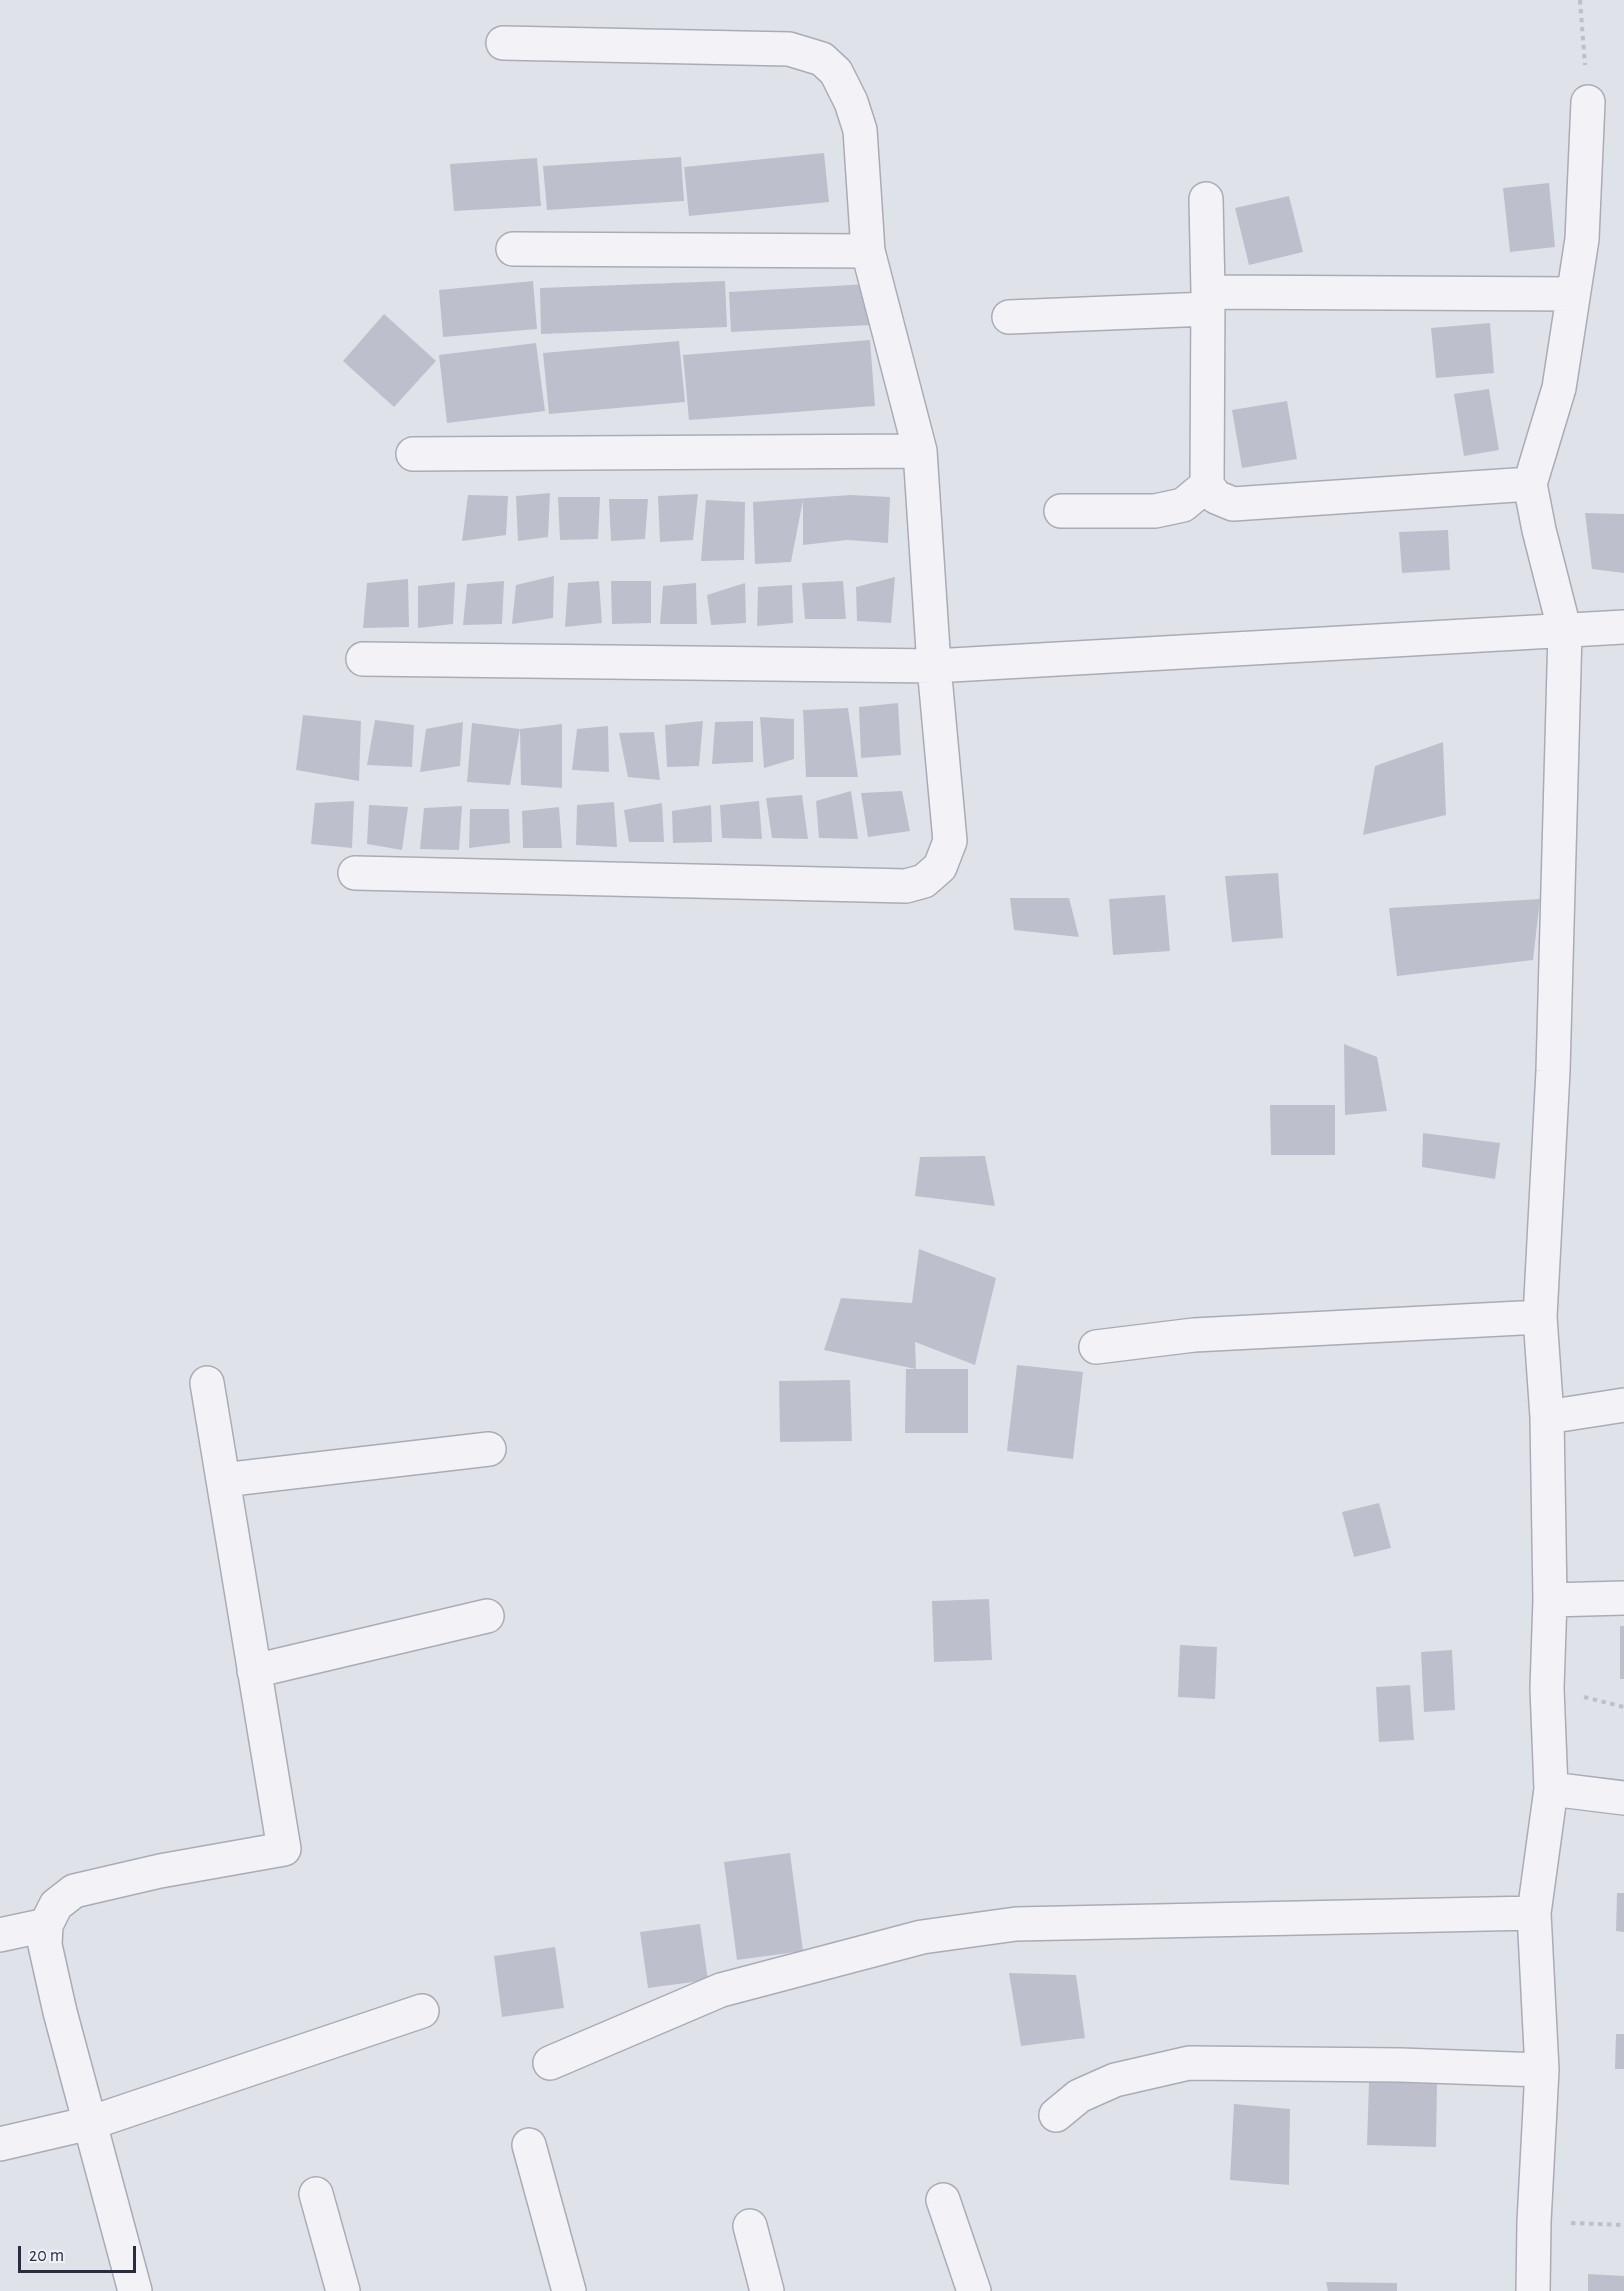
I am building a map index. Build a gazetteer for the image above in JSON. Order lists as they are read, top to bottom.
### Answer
{
  "scale_bar": "20 m"
}
